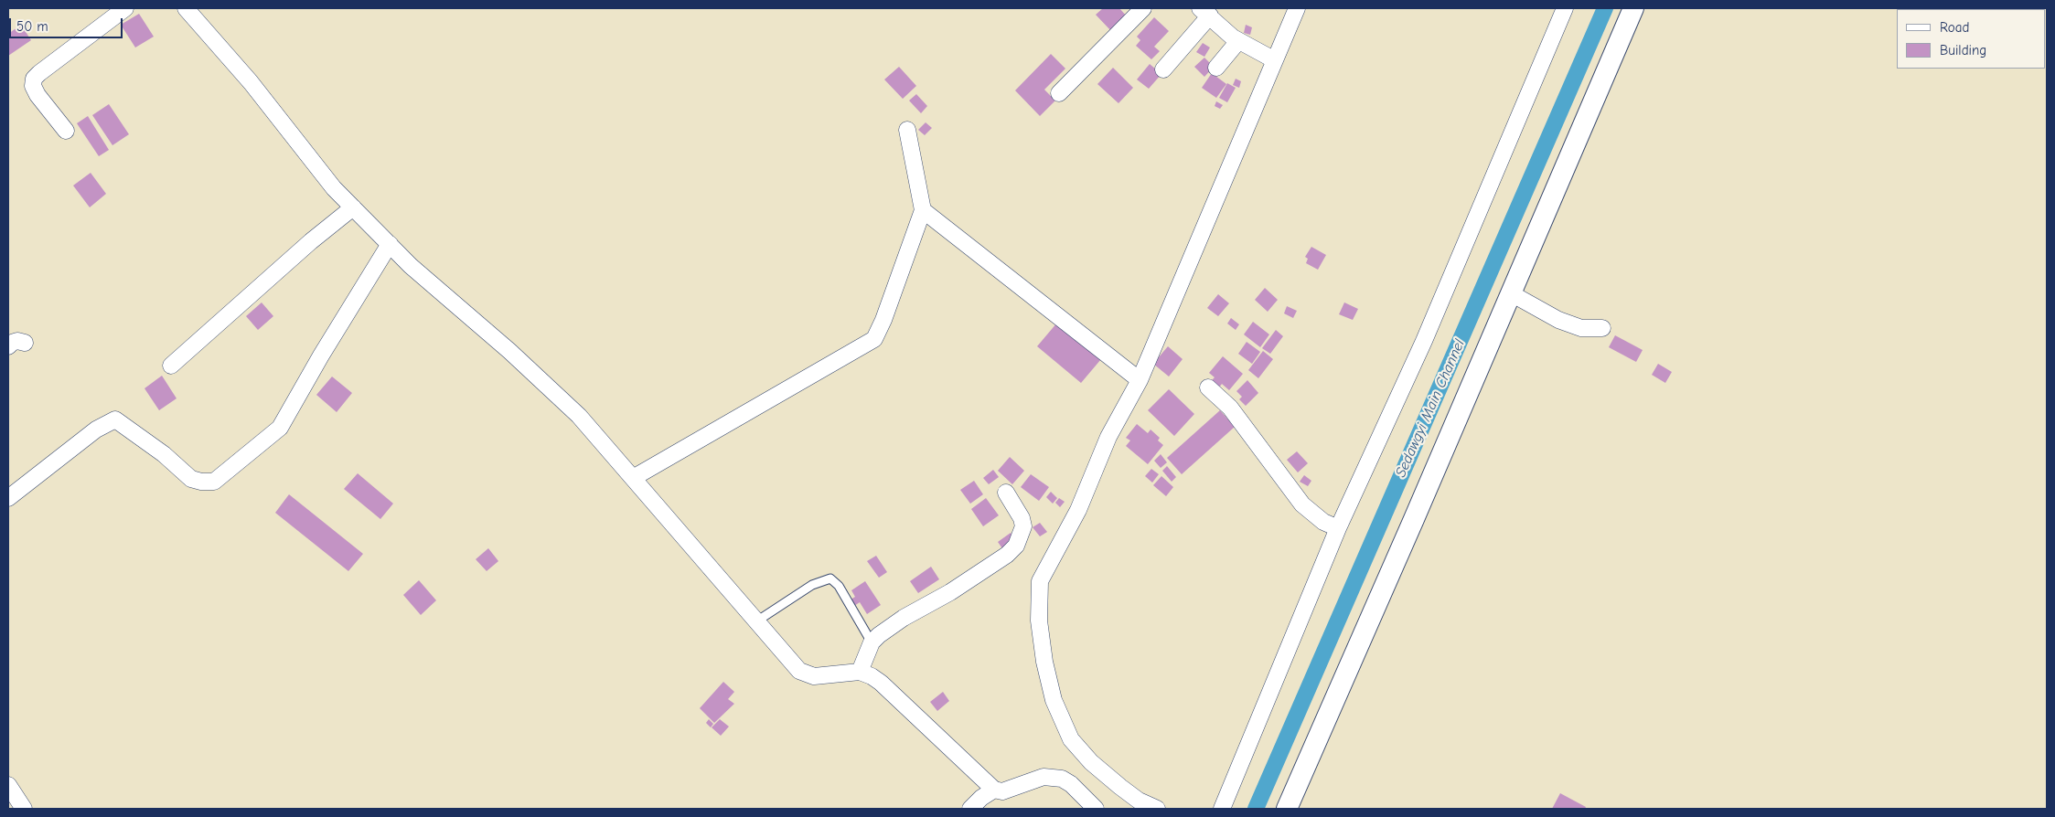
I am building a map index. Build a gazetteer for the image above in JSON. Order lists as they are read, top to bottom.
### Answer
{
  "water": ["Sedawgyi Main Channel"],
  "legend": ["Road", "Building"],
  "scale_bar": "50 m"
}
